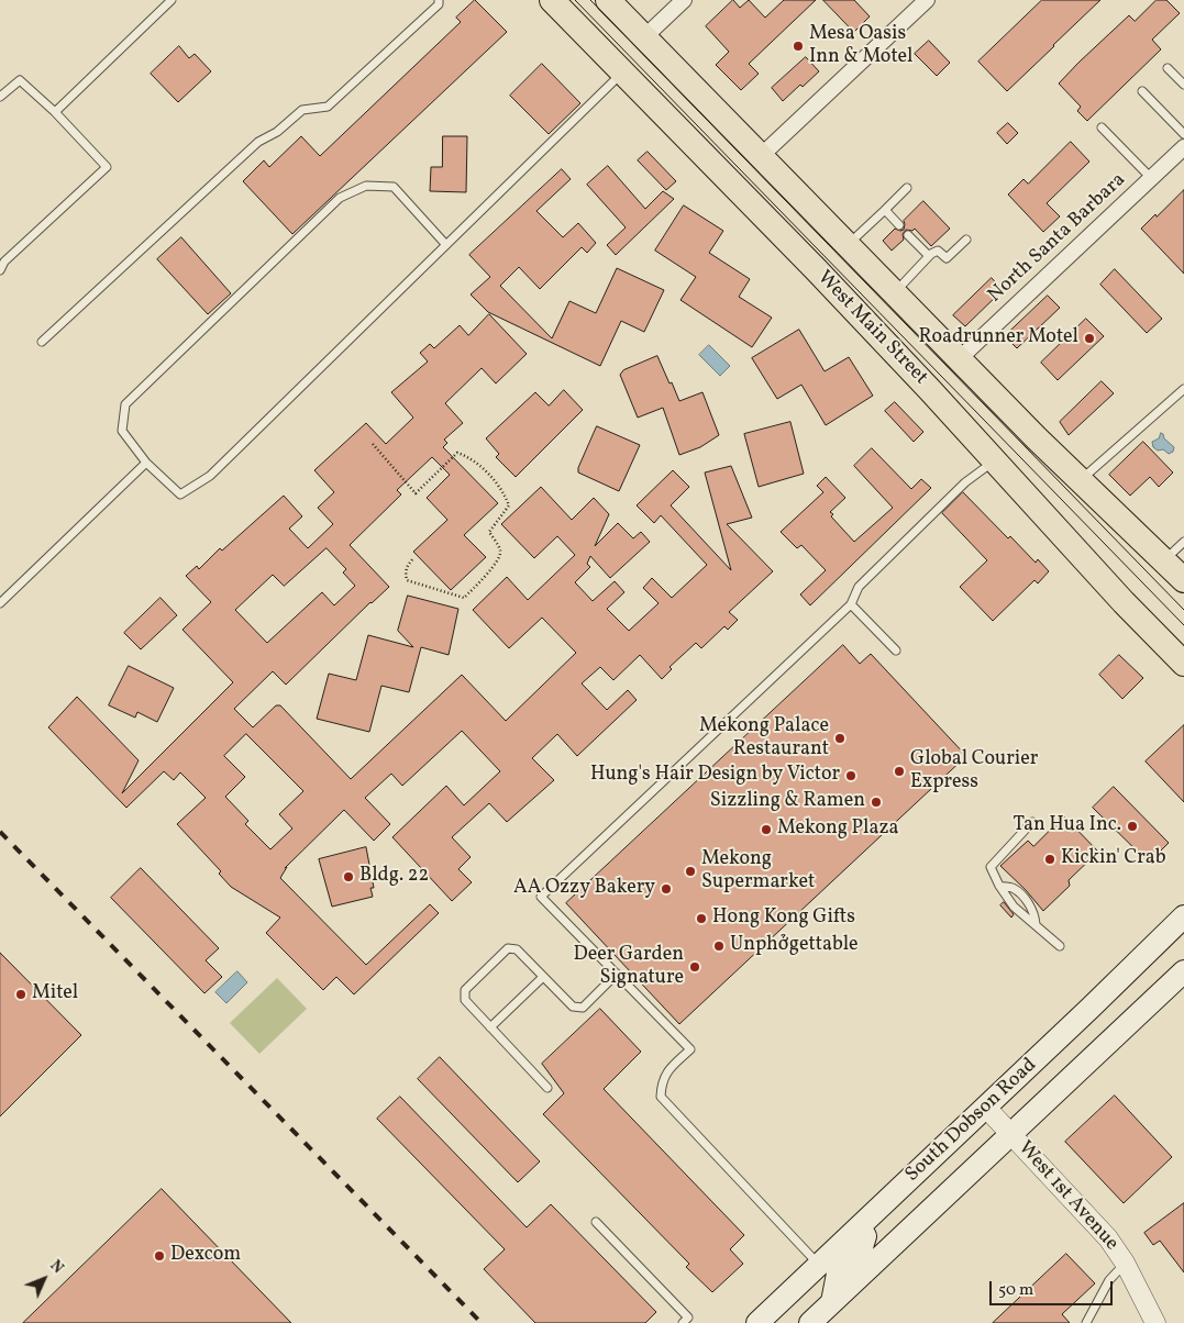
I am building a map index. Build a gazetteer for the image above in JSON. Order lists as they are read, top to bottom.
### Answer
{
  "streets": {
    "main road": ["West Main Street", "South Dobson Road"],
    "street": ["North Santa Barbara", "West 1st Avenue"]
  },
  "crossings": [
    ["North Santa Barbara", "West Main Street"],
    ["South Dobson Road", "West 1st Avenue"]
  ],
  "places": [
    "Mesa Oasis Inn & Motel",
    "Roadrunner Motel",
    "Mekong Palace Restaurant",
    "Global Courier Express",
    "Hung's Hair Design by Victor",
    "Sizzling & Ramen",
    "Tan Hua Inc.",
    "Mekong Plaza",
    "Kickin' Crab",
    "Mekong Supermarket",
    "Bldg. 22",
    "AA Ozzy Bakery",
    "Hong Kong Gifts",
    "Unphởgettable",
    "Deer Garden Signature",
    "Mitel",
    "Dexcom"
  ],
  "scale_bar": "50 m",
  "north": "top right"
}
